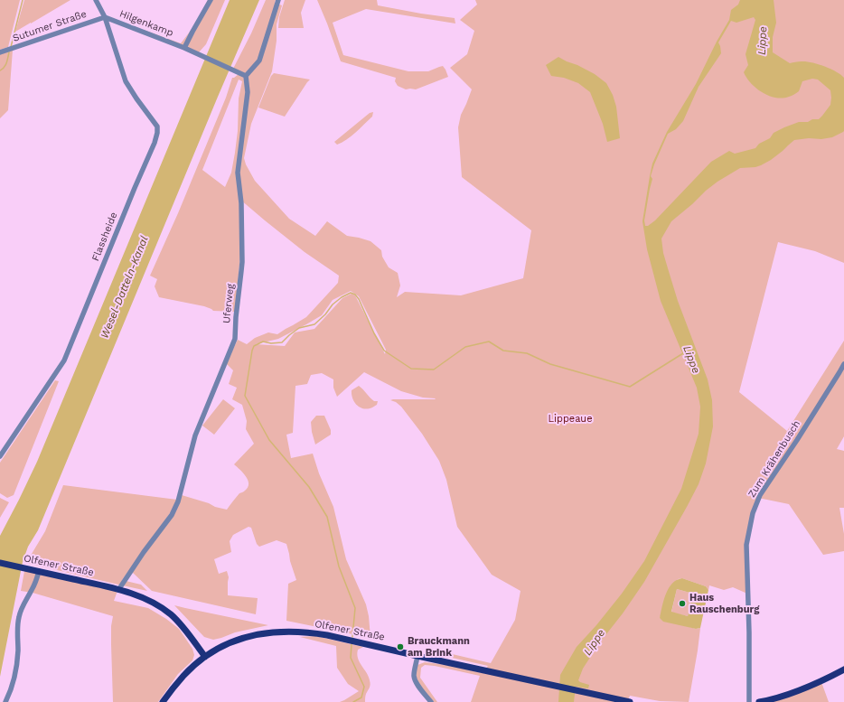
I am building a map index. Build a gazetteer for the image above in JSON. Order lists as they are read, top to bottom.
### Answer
{
  "streets": {
    "main road": ["Olfener Straße"],
    "street": [
      "Hilgenkamp",
      "Sutumer Straße",
      "Flassheide",
      "Uferweg",
      "Zum Krähenbusch"
    ]
  },
  "crossings": [
    ["Hilgenkamp", "Sutumer Straße"],
    ["Hilgenkamp", "Flassheide"],
    ["Hilgenkamp", "Uferweg"],
    ["Sutumer Straße", "Flassheide"],
    ["Uferweg", "Olfener Straße"]
  ],
  "water": ["Lippe", "Wesel-Datteln-Kanal"],
  "parks": ["Lippeaue"],
  "places": ["Haus Rauschenburg", "Brauckmann am Brink"]
}
